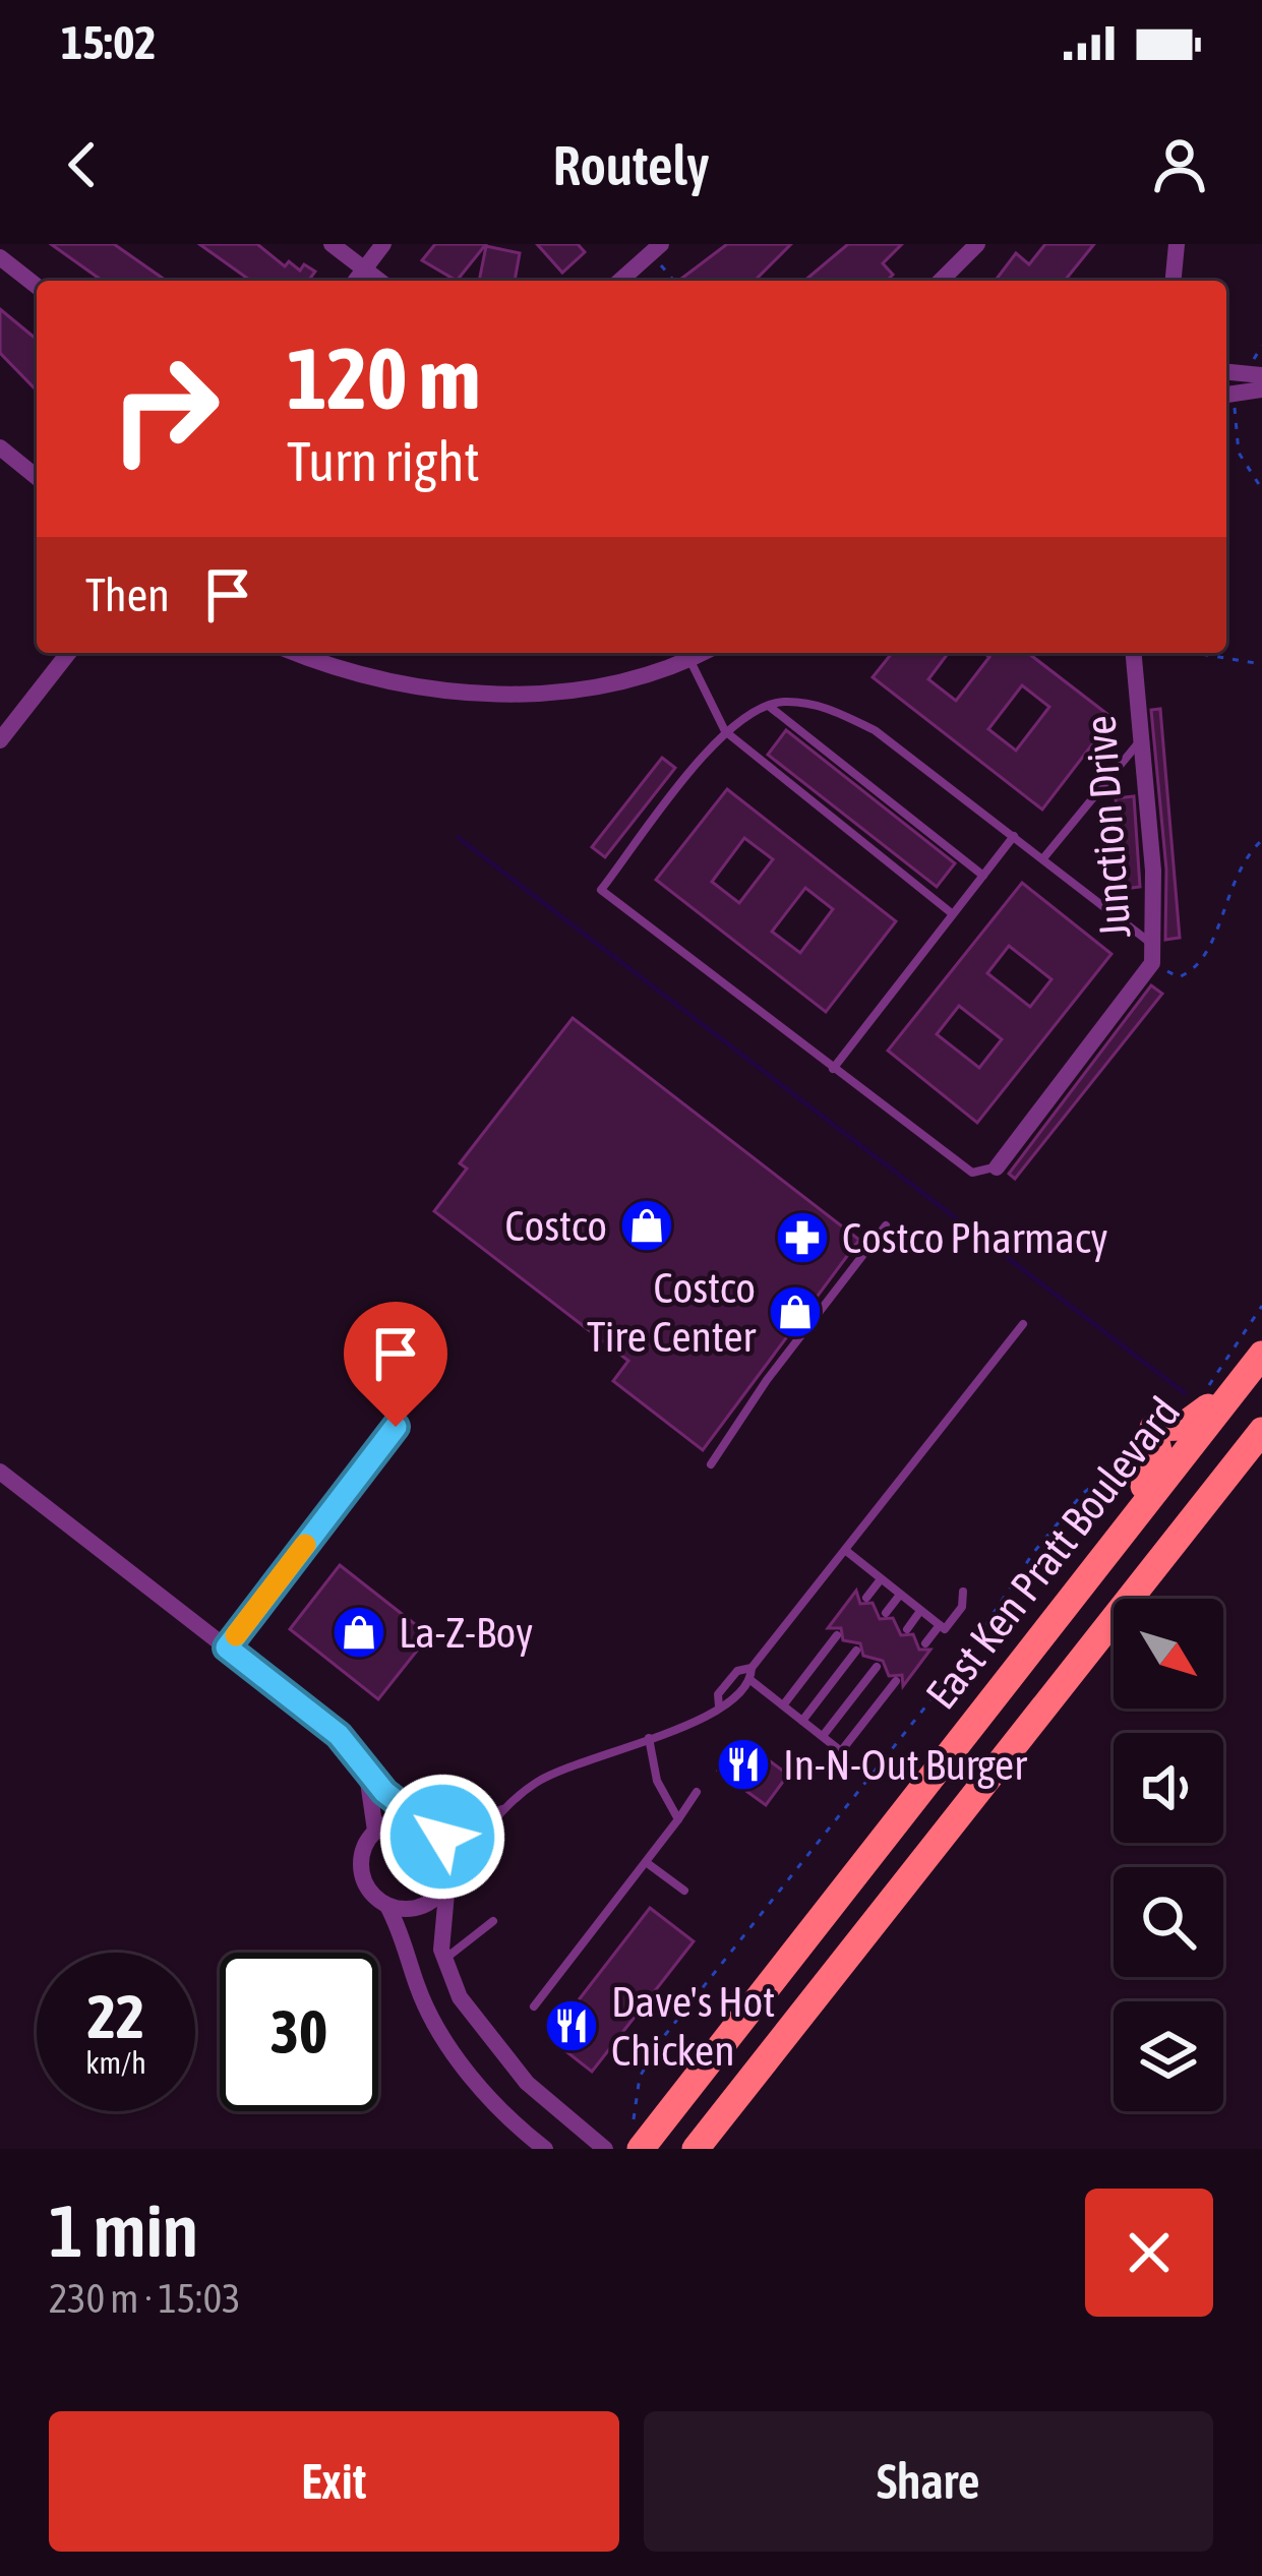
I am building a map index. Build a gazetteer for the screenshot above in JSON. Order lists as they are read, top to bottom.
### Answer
{
  "streets": {
    "highway": ["East Ken Pratt Boulevard"],
    "street": ["Junction Drive"]
  },
  "places": {
    "shop": ["Costco", "Costco Tire Center", "La-Z-Boy"],
    "pharmacy": ["Costco Pharmacy"],
    "restaurant": ["In-N-Out Burger", "Dave's Hot Chicken"]
  },
  "north": "bottom right",
  "page": {
    "status": "15:02",
    "header": "Routely",
    "turn": ["120 m", "Turn right"],
    "then": "Then",
    "speed": "22 km/h",
    "limit": "30",
    "heading": ["1 min", "230 m · 15:03"],
    "buttons": ["Exit", "Share"]
  }
}
